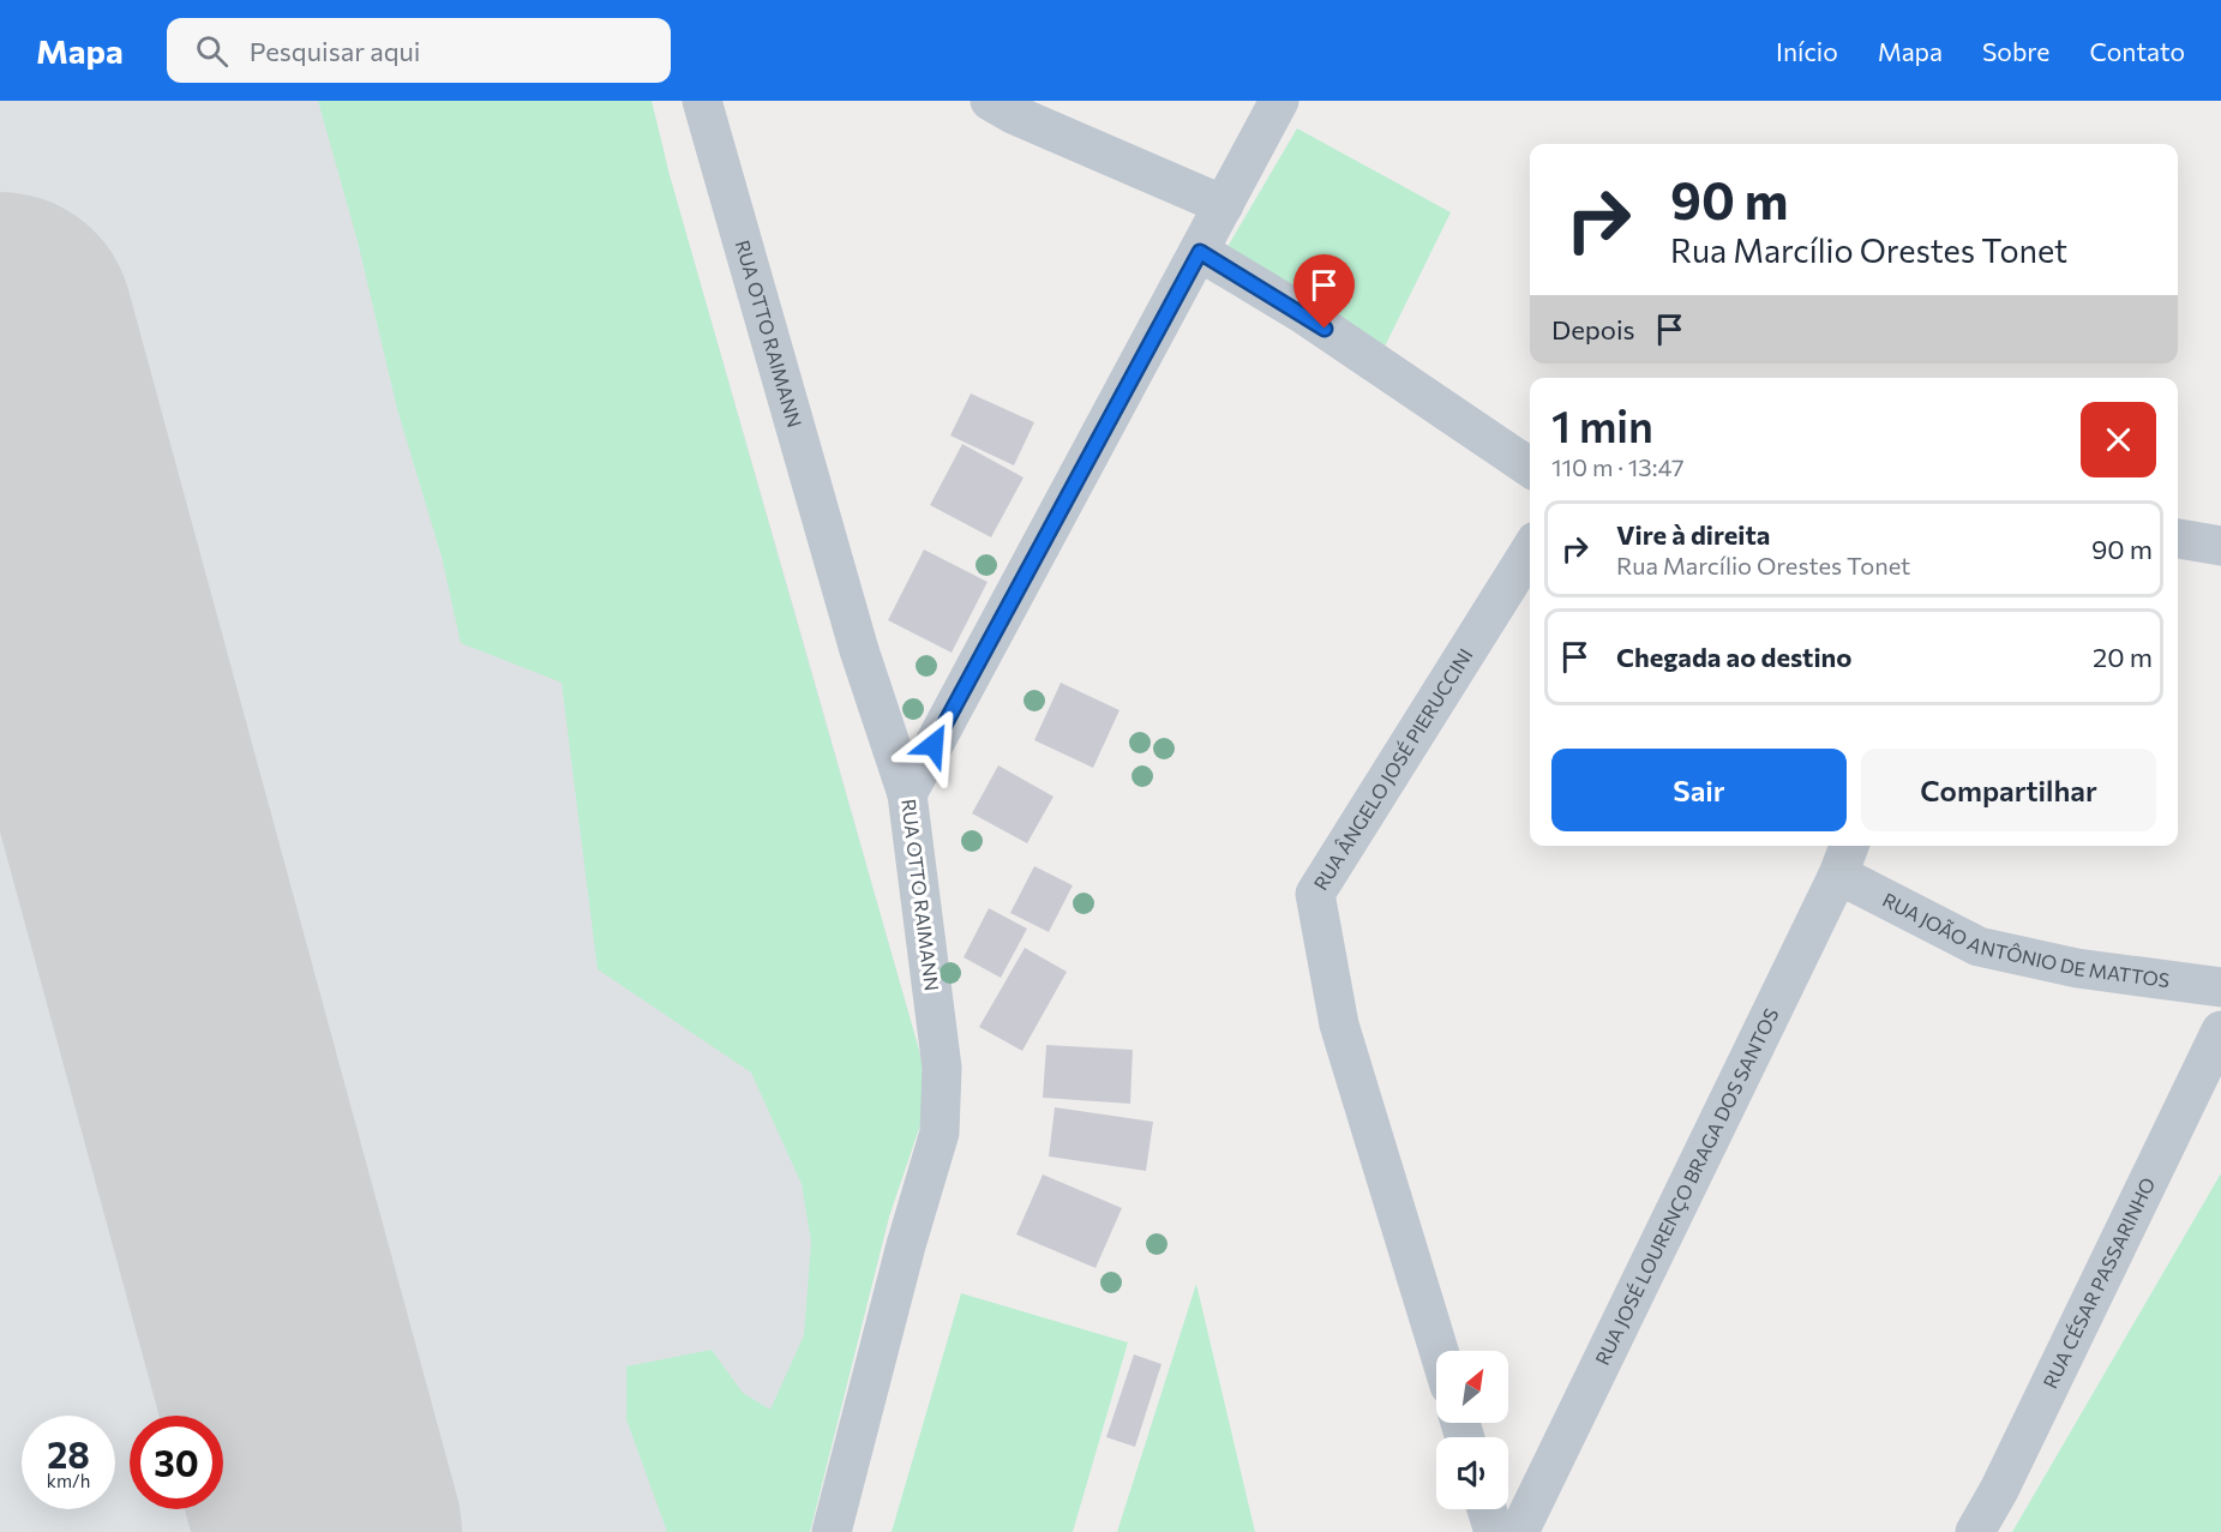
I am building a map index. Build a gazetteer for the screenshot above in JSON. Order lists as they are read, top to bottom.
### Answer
{
  "streets": {
    "street": [
      "RUA OTTO RAIMANN",
      "RUA ÂNGELO JOSÉ PIERUCCINI",
      "RUA JOÃO ANTÔNIO DE MATTOS",
      "RUA JOSÉ LOURENÇO BRAGA DOS SANTOS",
      "RUA CÉSAR PASSARINHO"
    ]
  },
  "crossings": [
    ["RUA JOÃO ANTÔNIO DE MATTOS", "RUA JOSÉ LOURENÇO BRAGA DOS SANTOS"]
  ],
  "north": "top right",
  "page": {
    "header": "Mapa",
    "search": "Pesquisar aqui",
    "nav": [
      "Início",
      "Mapa",
      "Sobre",
      "Contato"
    ],
    "turn": ["90 m", "Rua Marcílio Orestes Tonet"],
    "then": "Depois",
    "heading": ["1 min", "110 m · 13:47"],
    "list": [
      {
        "name": "Vire à direita",
        "note": "Rua Marcílio Orestes Tonet",
        "value": "90 m"
      },
      {
        "name": "Chegada ao destino",
        "value": "20 m"
      }
    ],
    "buttons": ["Sair", "Compartilhar"],
    "speed": "28 km/h",
    "limit": "30"
  }
}
